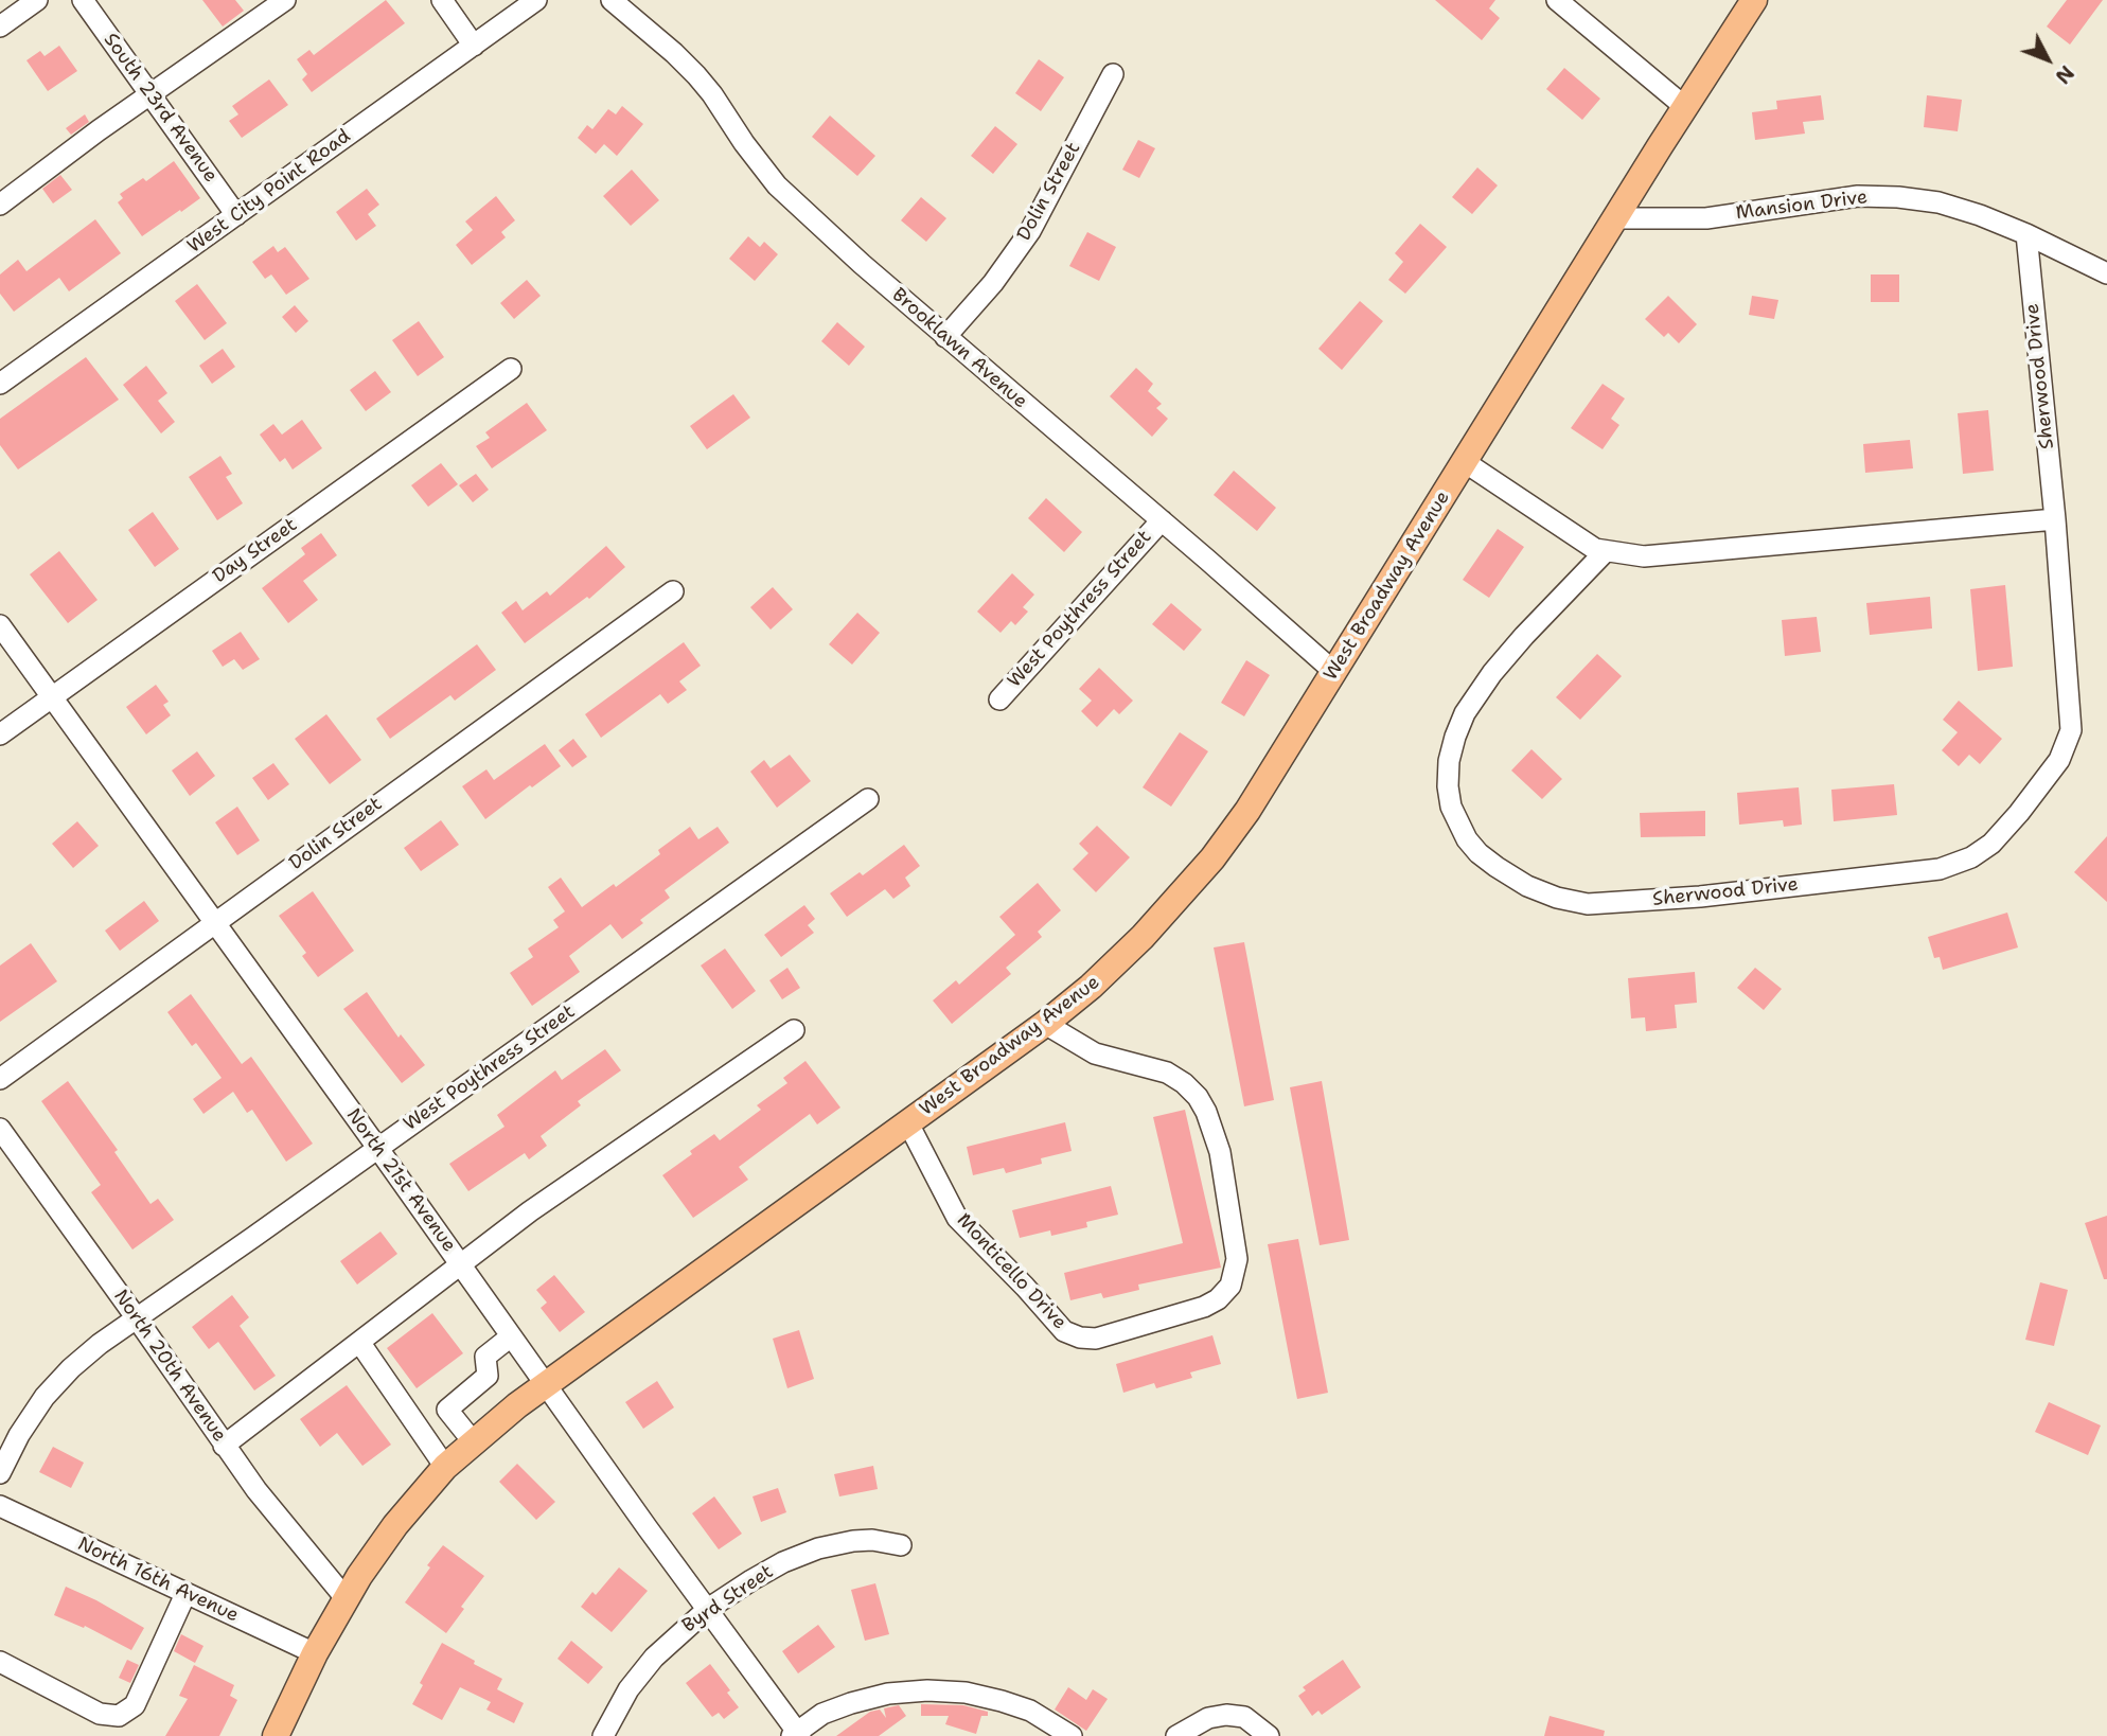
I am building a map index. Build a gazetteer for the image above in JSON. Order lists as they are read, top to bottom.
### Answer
{
  "streets": {
    "main road": ["West Broadway Avenue"],
    "street": [
      "South 23rd Avenue",
      "West City Point Road",
      "Dolin Street",
      "Mansion Drive",
      "Brooklawn Avenue",
      "Sherwood Drive",
      "Day Street",
      "West Poythress Street",
      "North 21st Avenue",
      "Monticello Drive",
      "North 20th Avenue",
      "North 16th Avenue",
      "Byrd Street"
    ]
  },
  "crossings": [
    ["South 23rd Avenue", "West City Point Road"],
    ["Dolin Street", "Brooklawn Avenue"],
    ["Dolin Street", "North 21st Avenue"],
    ["Mansion Drive", "Sherwood Drive"],
    ["Mansion Drive", "West Broadway Avenue"],
    ["Brooklawn Avenue", "West Broadway Avenue"],
    ["Brooklawn Avenue", "West Poythress Street"],
    ["Day Street", "North 21st Avenue"],
    ["West Broadway Avenue", "North 21st Avenue"],
    ["West Broadway Avenue", "Monticello Drive"],
    ["West Broadway Avenue", "North 20th Avenue"],
    ["West Broadway Avenue", "North 16th Avenue"],
    ["West Poythress Street", "North 21st Avenue"],
    ["West Poythress Street", "North 20th Avenue"],
    ["North 21st Avenue", "Byrd Street"]
  ],
  "north": "bottom right"
}
